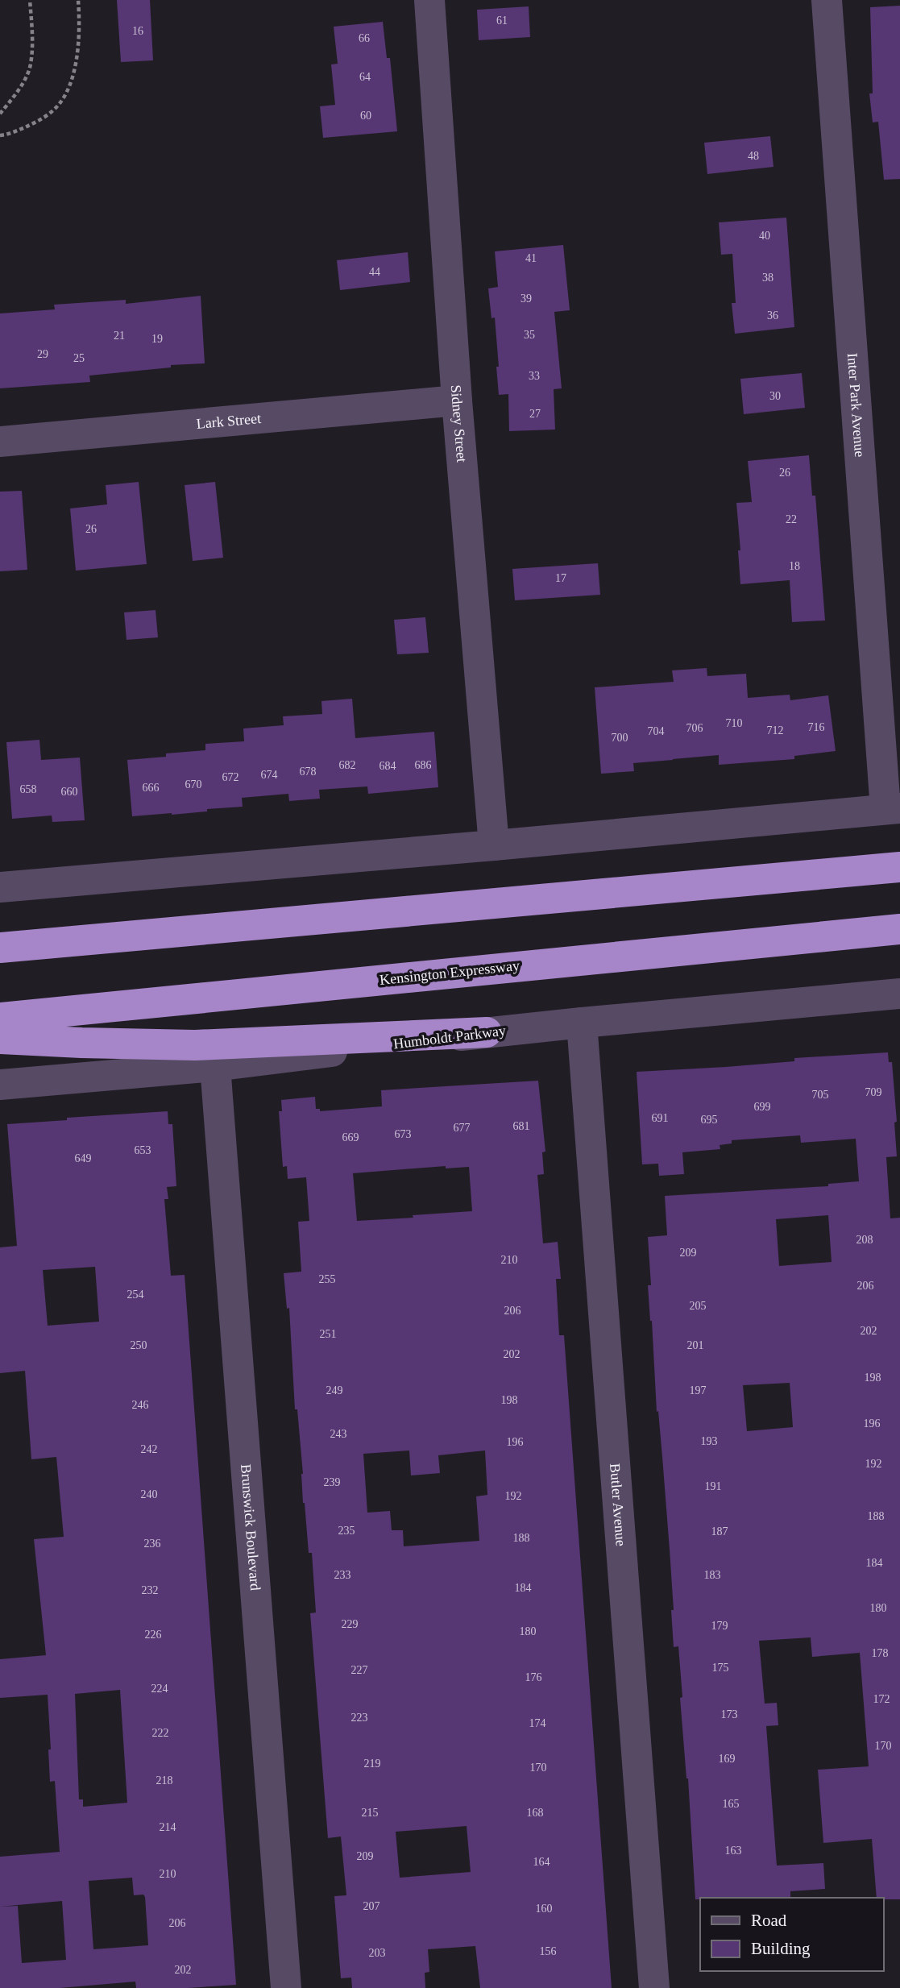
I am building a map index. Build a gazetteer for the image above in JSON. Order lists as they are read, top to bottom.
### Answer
{
  "streets": {
    "highway": ["Kensington Expressway"],
    "street": [
      "Inter Park Avenue",
      "Lark Street",
      "Sidney Street",
      "Humboldt Parkway",
      "Butler Avenue",
      "Brunswick Boulevard"
    ]
  },
  "crossings": [
    ["Lark Street", "Sidney Street"],
    ["Humboldt Parkway", "Butler Avenue"],
    ["Humboldt Parkway", "Brunswick Boulevard"]
  ],
  "house_numbers": [
    "61",
    "16",
    "66",
    "64",
    "60",
    "48",
    "40",
    "41",
    "44",
    "38",
    "39",
    "36",
    "35",
    "21",
    "19",
    "29",
    "25",
    "33",
    "30",
    "27",
    "26",
    "22",
    "26",
    "18",
    "17",
    "710",
    "716",
    "706",
    "712",
    "704",
    "700",
    "682",
    "686",
    "684",
    "678",
    "674",
    "672",
    "670",
    "666",
    "658",
    "660",
    "709",
    "705",
    "699",
    "691",
    "695",
    "681",
    "677",
    "673",
    "669",
    "653",
    "649",
    "208",
    "209",
    "210",
    "255",
    "206",
    "254",
    "205",
    "206",
    "202",
    "251",
    "250",
    "201",
    "202",
    "198",
    "249",
    "197",
    "198",
    "246",
    "196",
    "243",
    "193",
    "196",
    "242",
    "192",
    "239",
    "191",
    "240",
    "192",
    "188",
    "235",
    "187",
    "188",
    "236",
    "184",
    "233",
    "183",
    "184",
    "232",
    "180",
    "229",
    "179",
    "180",
    "226",
    "178",
    "175",
    "227",
    "176",
    "224",
    "172",
    "173",
    "223",
    "174",
    "222",
    "170",
    "169",
    "219",
    "170",
    "218",
    "165",
    "215",
    "168",
    "214",
    "163",
    "209",
    "164",
    "210",
    "207",
    "160",
    "206",
    "156",
    "203",
    "202"
  ],
  "legend": ["Road", "Building"]
}
